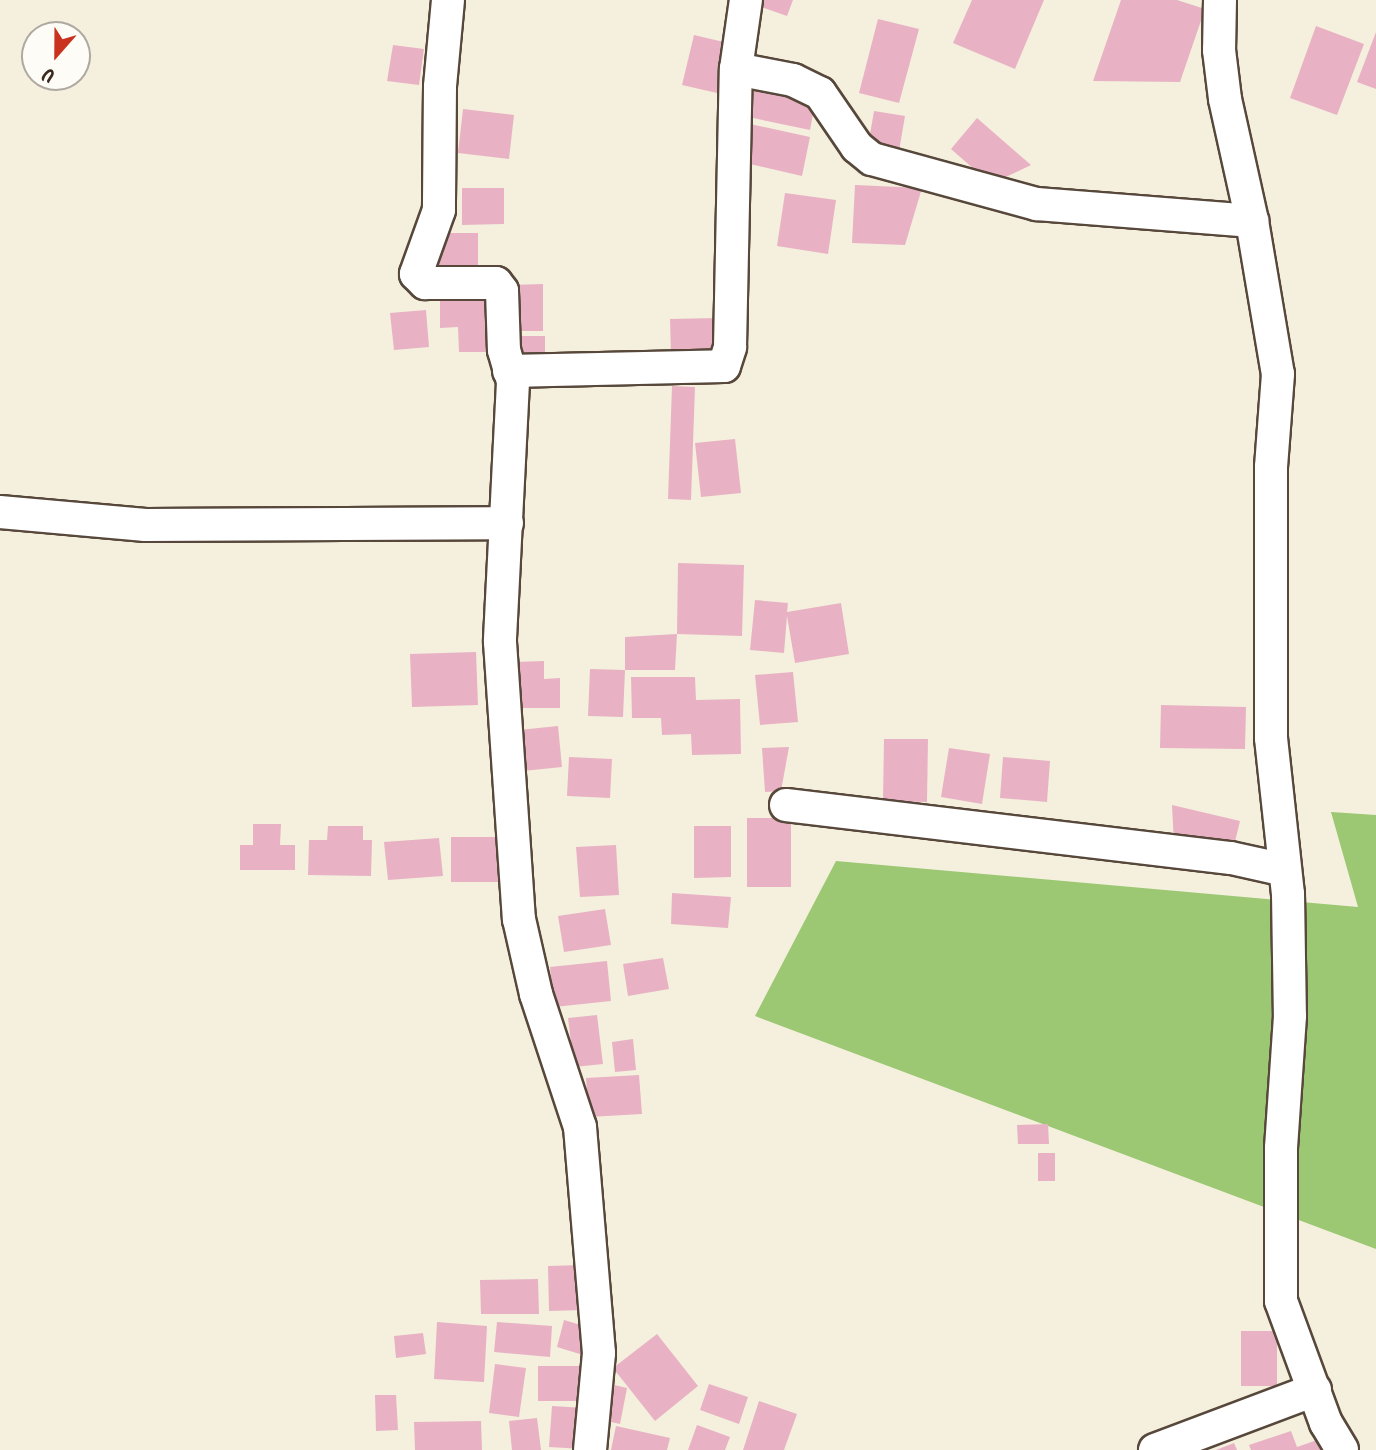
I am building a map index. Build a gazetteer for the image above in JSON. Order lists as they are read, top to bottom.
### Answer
{
  "north": "bottom"
}
